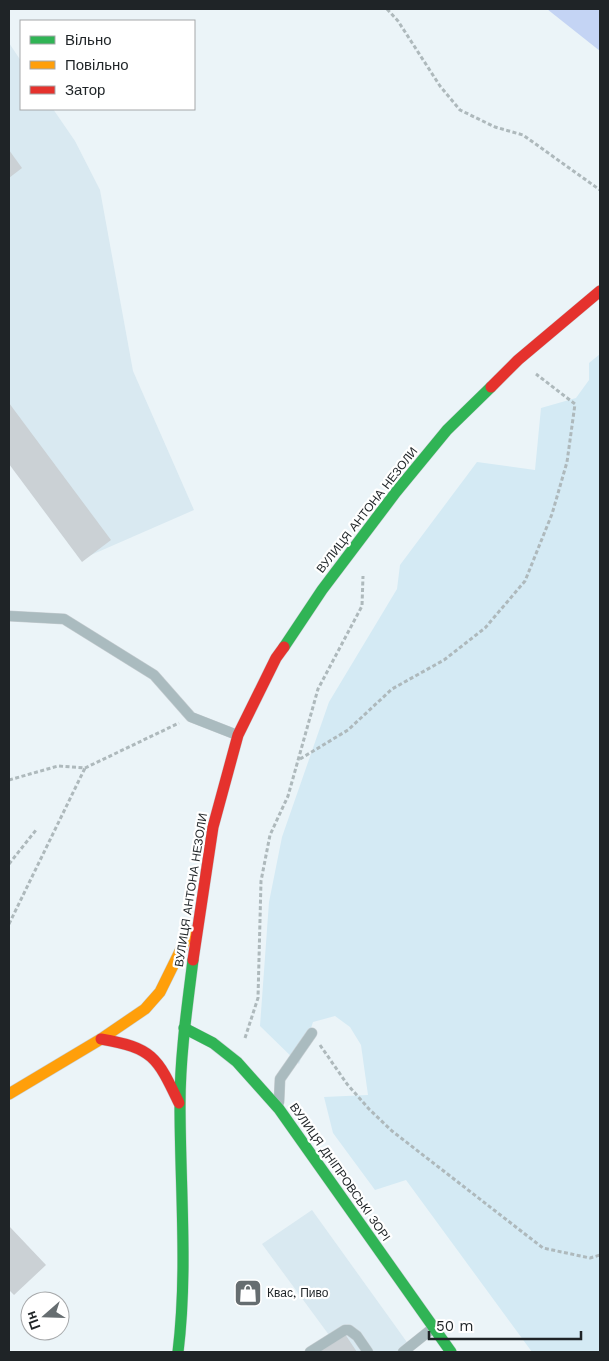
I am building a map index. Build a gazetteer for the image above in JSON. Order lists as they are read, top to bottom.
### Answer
{
  "streets": {
    "main road": ["ВУЛИЦЯ АНТОНА НЕЗОЛИ", "ВУЛИЦЯ ДНІПРОВСЬКІ ЗОРІ"]
  },
  "crossings": [
    ["ВУЛИЦЯ АНТОНА НЕЗОЛИ", "ВУЛИЦЯ ДНІПРОВСЬКІ ЗОРІ"]
  ],
  "places": {
    "shop": ["Квас, Пиво"]
  },
  "legend": ["Вільно", "Повільно", "Затор"],
  "scale_bar": "50 m",
  "north": "left"
}
